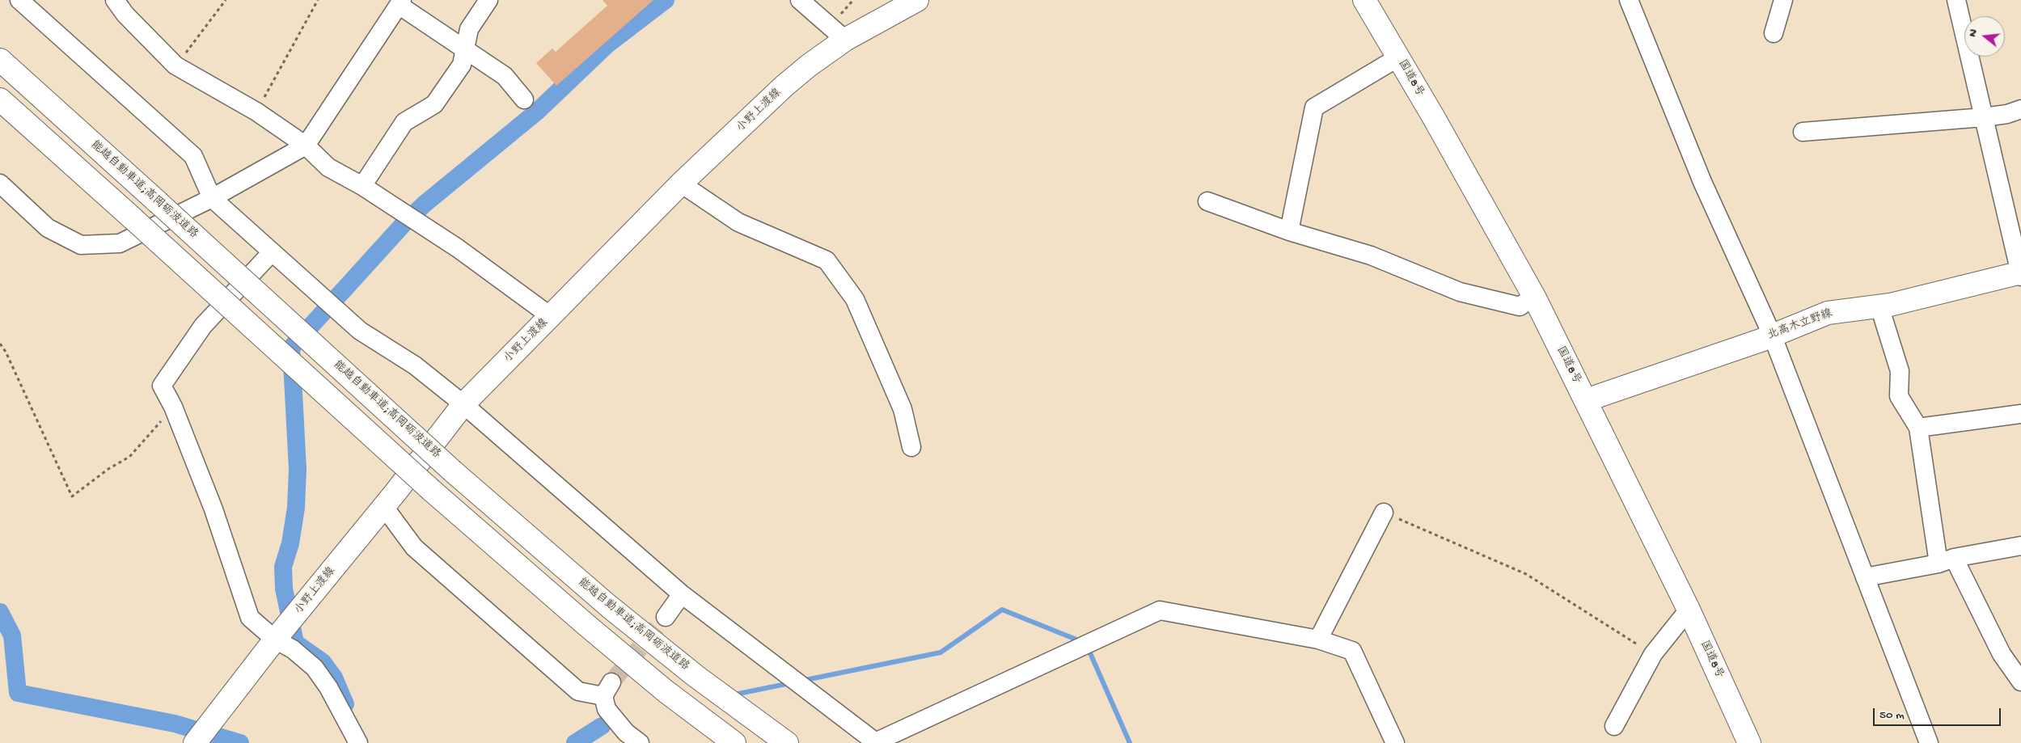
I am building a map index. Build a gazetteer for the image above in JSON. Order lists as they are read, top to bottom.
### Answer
{
  "streets": {
    "main road": [
      "国道8号",
      "小野上渡線",
      "能越自動車道;高岡砺波道路",
      "北高木立野線"
    ]
  },
  "crossings": [
    ["国道8号", "北高木立野線"]
  ],
  "scale_bar": "50 m",
  "north": "left"
}
